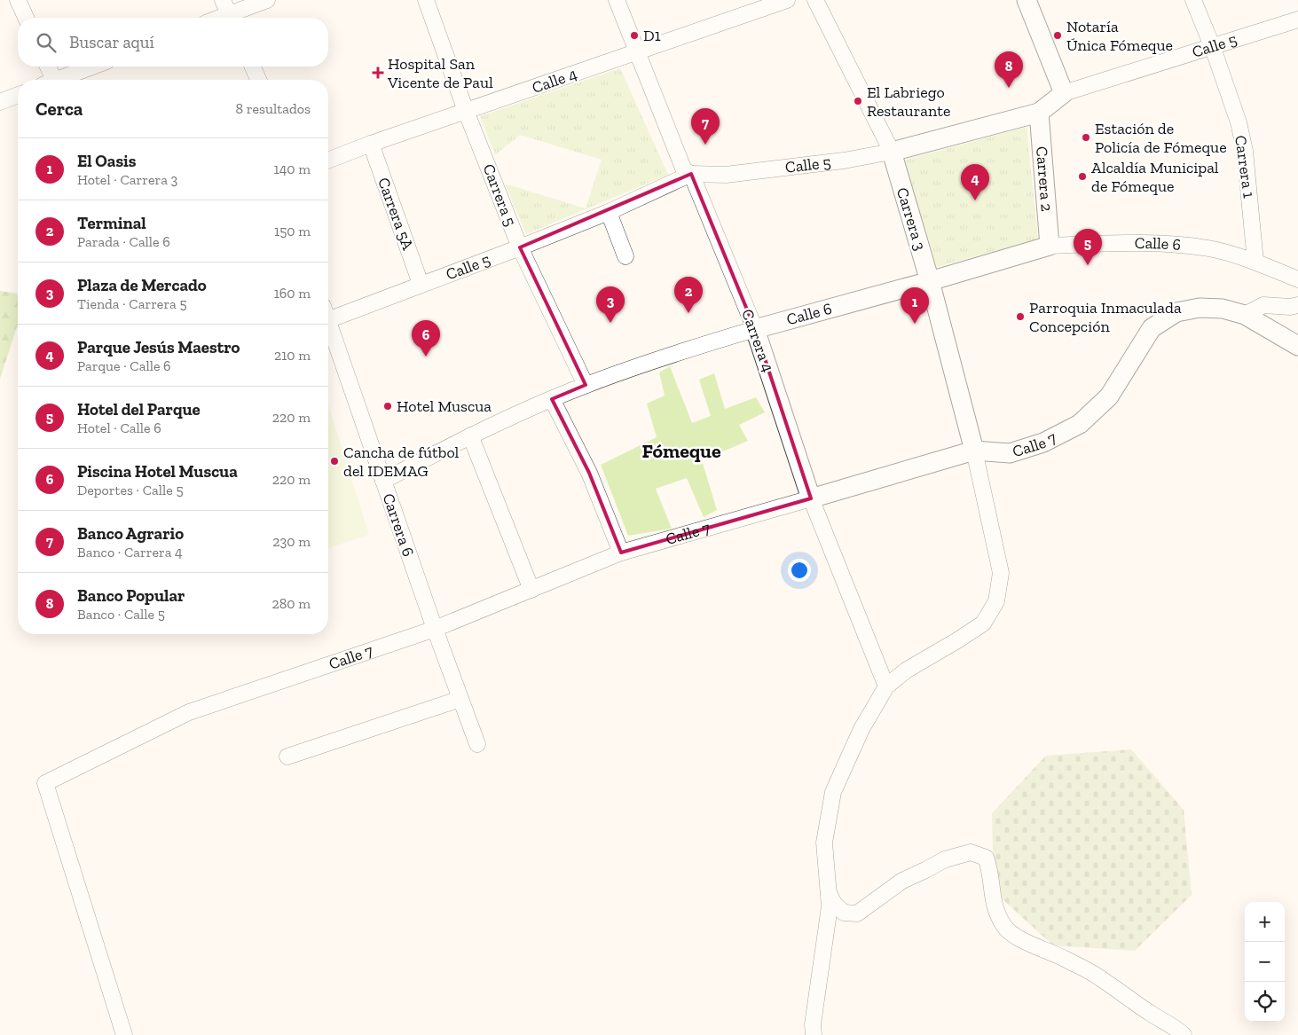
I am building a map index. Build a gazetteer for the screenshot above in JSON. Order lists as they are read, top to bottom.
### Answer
{
  "streets": {
    "street": [
      "Calle 5",
      "Calle 4",
      "Carrera 1",
      "Carrera 2",
      "Carrera 5",
      "Carrera 5A",
      "Carrera 3",
      "Calle 6",
      "Carrera 4",
      "Calle 7",
      "Carrera 6"
    ]
  },
  "crossings": [
    ["Calle 5", "Carrera 1"],
    ["Calle 5", "Carrera 2"],
    ["Calle 5", "Carrera 5"],
    ["Calle 5", "Carrera 5A"],
    ["Calle 5", "Carrera 3"],
    ["Calle 5", "Carrera 4"],
    ["Calle 4", "Carrera 5"],
    ["Calle 4", "Carrera 5A"],
    ["Calle 4", "Carrera 4"],
    ["Carrera 1", "Calle 6"],
    ["Carrera 2", "Calle 6"],
    ["Carrera 5", "Calle 6"],
    ["Carrera 3", "Calle 6"],
    ["Carrera 3", "Calle 7"],
    ["Calle 6", "Carrera 4"],
    ["Calle 6", "Carrera 6"],
    ["Carrera 4", "Calle 7"],
    ["Calle 7", "Carrera 6"]
  ],
  "districts": ["Fómeque"],
  "places": {
    "other": [
      "D1",
      "Notaría Única Fómeque",
      "El Labriego Restaurante",
      "Estación de Policía de Fómeque",
      "Alcaldía Municipal de Fómeque",
      "Parroquia Inmaculada Concepción",
      "Hotel Muscua",
      "Cancha de fútbol del IDEMAG"
    ],
    "health": ["Hospital San Vicente de Paul"]
  },
  "page": {
    "search": "Buscar aquí",
    "pins": [
      "8",
      "7",
      "4",
      "5",
      "2",
      "3",
      "1",
      "6"
    ],
    "heading": ["Cerca", "8 resultados"],
    "list": [
      {
        "mark": "1",
        "name": "El Oasis",
        "note": "Hotel · Carrera 3",
        "value": "140 m"
      },
      {
        "mark": "2",
        "name": "Terminal",
        "note": "Parada · Calle 6",
        "value": "150 m"
      },
      {
        "mark": "3",
        "name": "Plaza de Mercado",
        "note": "Tienda · Carrera 5",
        "value": "160 m"
      },
      {
        "mark": "4",
        "name": "Parque Jesús Maestro",
        "note": "Parque · Calle 6",
        "value": "210 m"
      },
      {
        "mark": "5",
        "name": "Hotel del Parque",
        "note": "Hotel · Calle 6",
        "value": "220 m"
      },
      {
        "mark": "6",
        "name": "Piscina Hotel Muscua",
        "note": "Deportes · Calle 5",
        "value": "220 m"
      },
      {
        "mark": "7",
        "name": "Banco Agrario",
        "note": "Banco · Carrera 4",
        "value": "230 m"
      },
      {
        "mark": "8",
        "name": "Banco Popular",
        "note": "Banco · Calle 5",
        "value": "280 m"
      }
    ],
    "map_buttons": ["+", "−"]
  }
}
